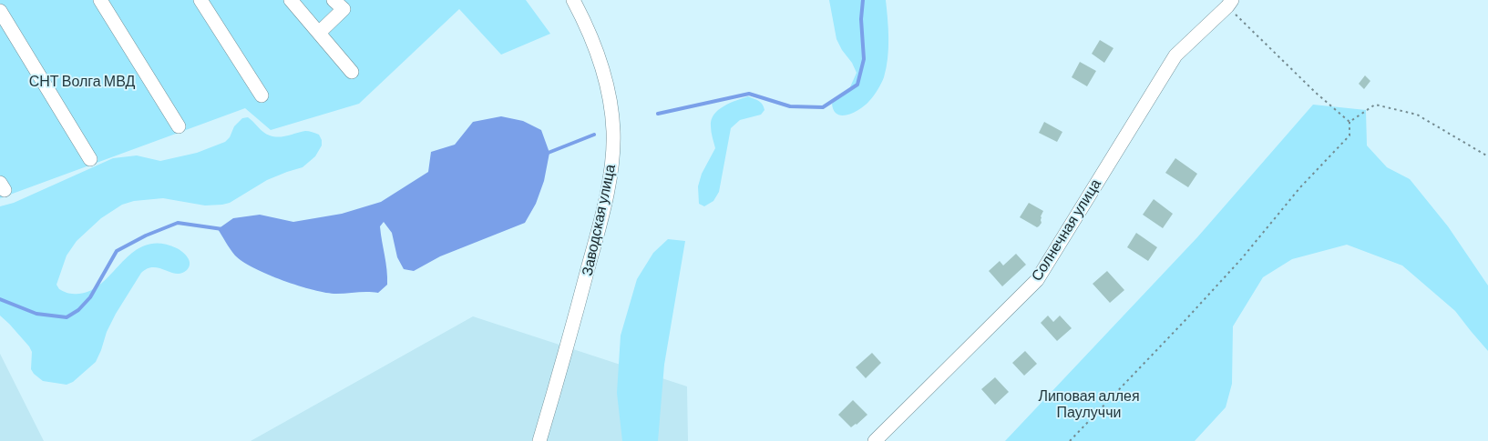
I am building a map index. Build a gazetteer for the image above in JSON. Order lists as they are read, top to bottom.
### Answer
{
  "streets": {
    "street": ["Заводская улица", "Солнечная улица"]
  },
  "parks": ["СНТ Волга МВД", "Липовая аллея Паулуччи"]
}
